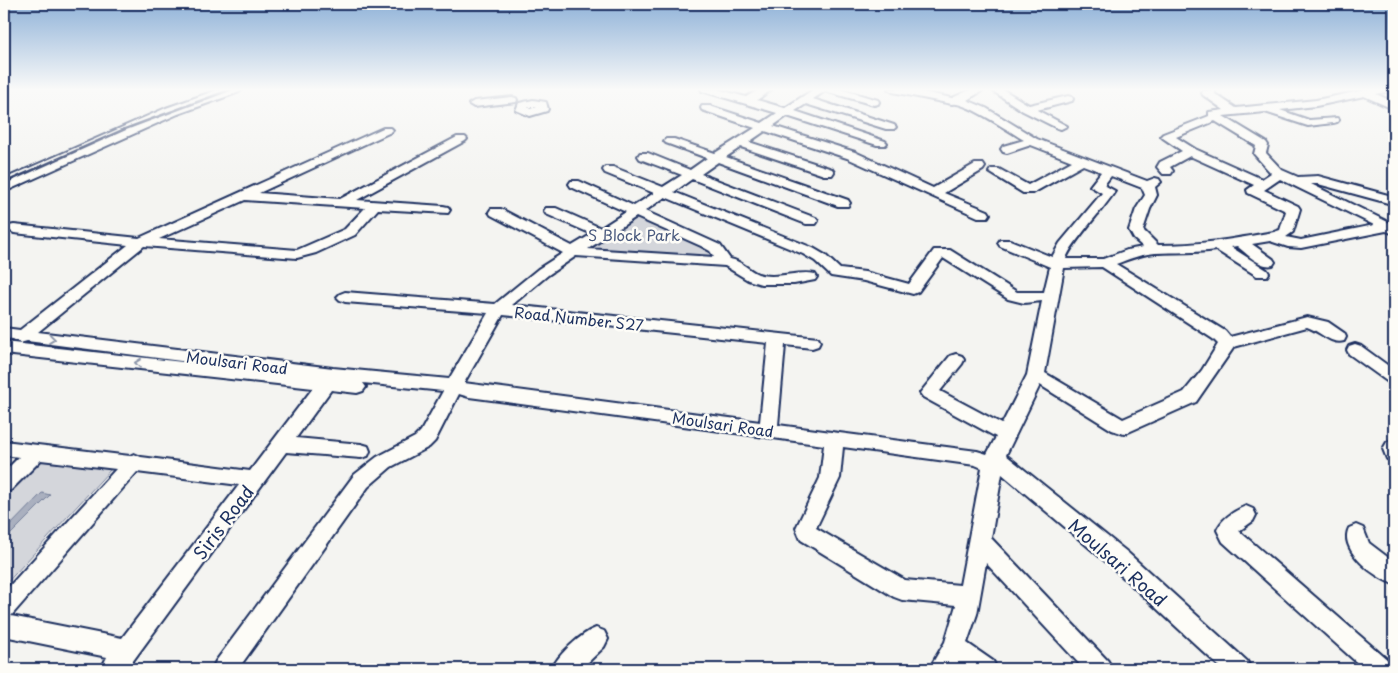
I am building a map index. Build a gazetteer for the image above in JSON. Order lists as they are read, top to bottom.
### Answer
{
  "streets": {
    "street": ["Road Number S27", "Moulsari Road", "Siris Road"]
  },
  "crossings": [
    ["Moulsari Road", "Siris Road"]
  ],
  "parks": ["S Block Park"]
}
